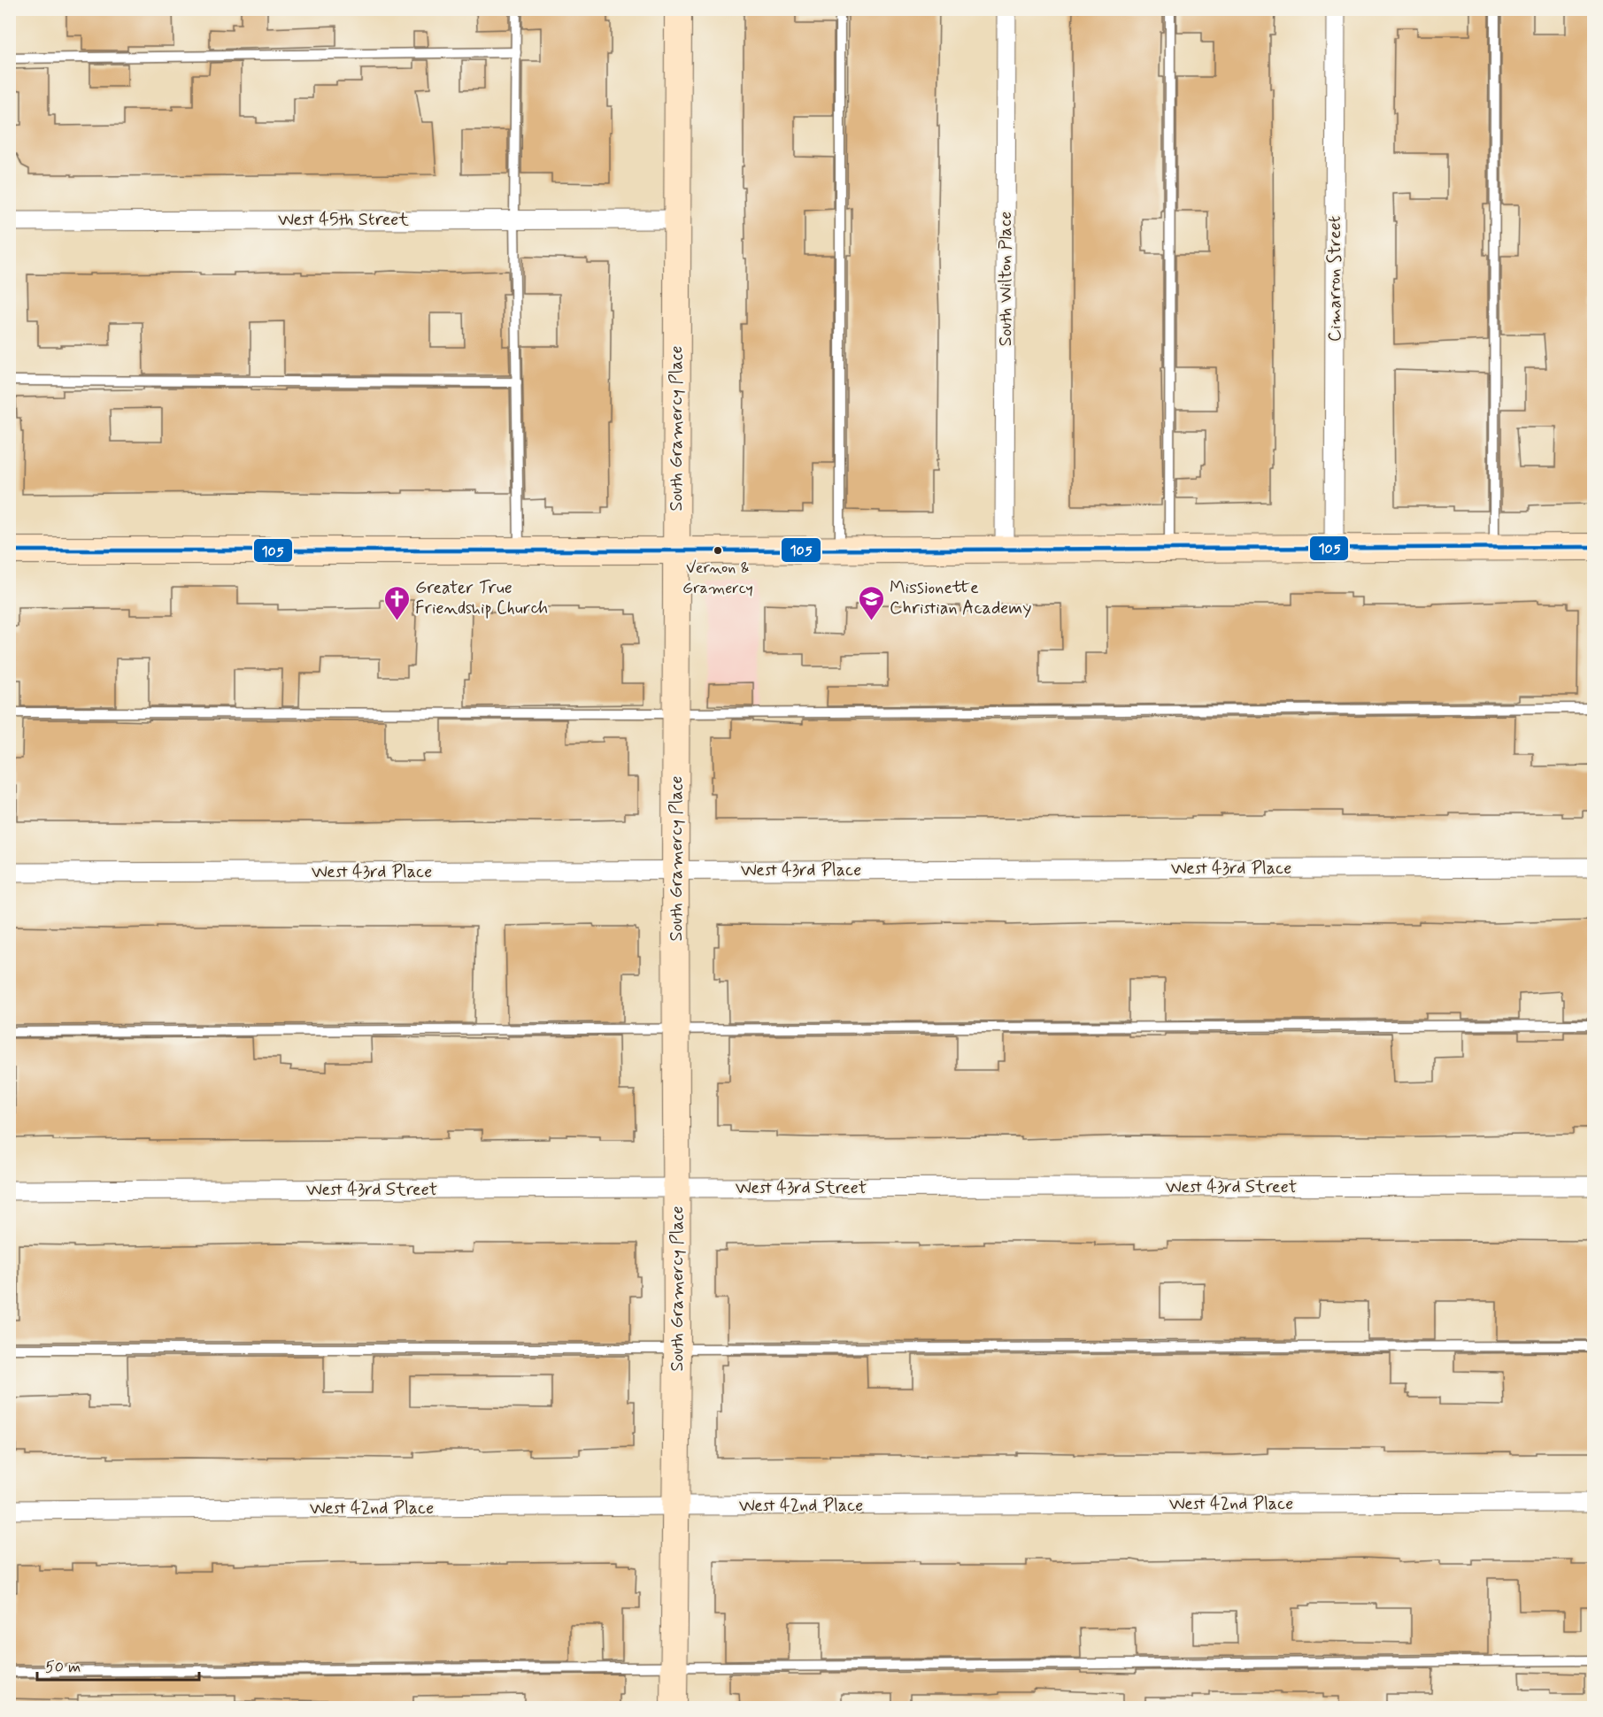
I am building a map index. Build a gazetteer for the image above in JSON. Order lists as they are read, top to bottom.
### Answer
{
  "streets": {
    "street": [
      "West 45th Street",
      "South Wilton Place",
      "Cimarron Street",
      "South Gramercy Place",
      "West 43rd Place",
      "West 43rd Street",
      "West 42nd Place"
    ]
  },
  "crossings": [
    ["West 45th Street", "South Gramercy Place"],
    ["South Gramercy Place", "West 43rd Place"],
    ["South Gramercy Place", "West 43rd Street"],
    ["South Gramercy Place", "West 42nd Place"]
  ],
  "places": {
    "other": ["Vernon & Gramercy"],
    "church": ["Greater True Friendship Church"],
    "school or university": ["Missionette Christian Academy"]
  },
  "lines": ["transit line 105"],
  "scale_bar": "50 m"
}
